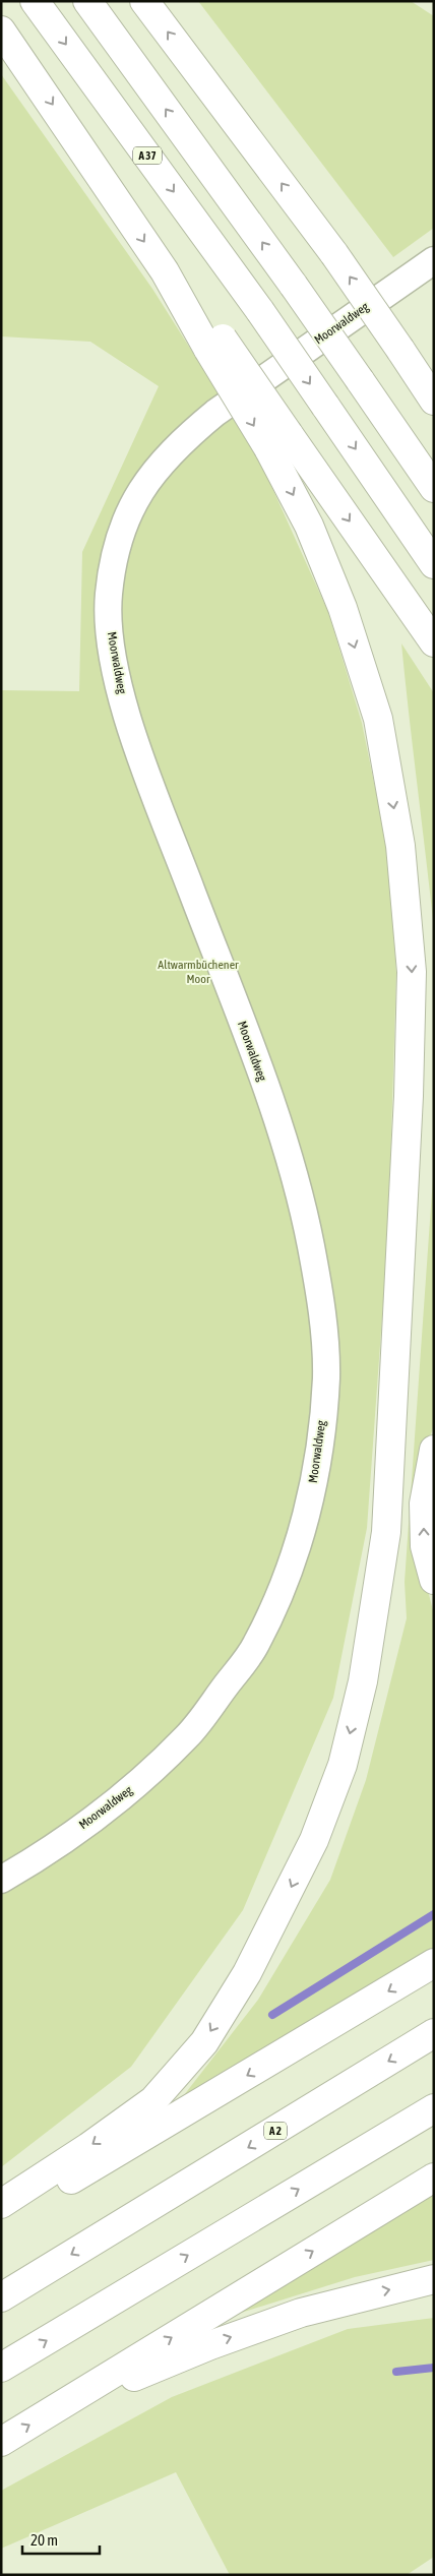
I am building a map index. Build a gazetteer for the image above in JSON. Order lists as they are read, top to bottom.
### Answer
{
  "streets": {
    "highway": ["A 37", "A 2"],
    "street": ["Moorwaldweg"]
  },
  "parks": ["Altwarmbüchener Moor"],
  "scale_bar": "20 m"
}
